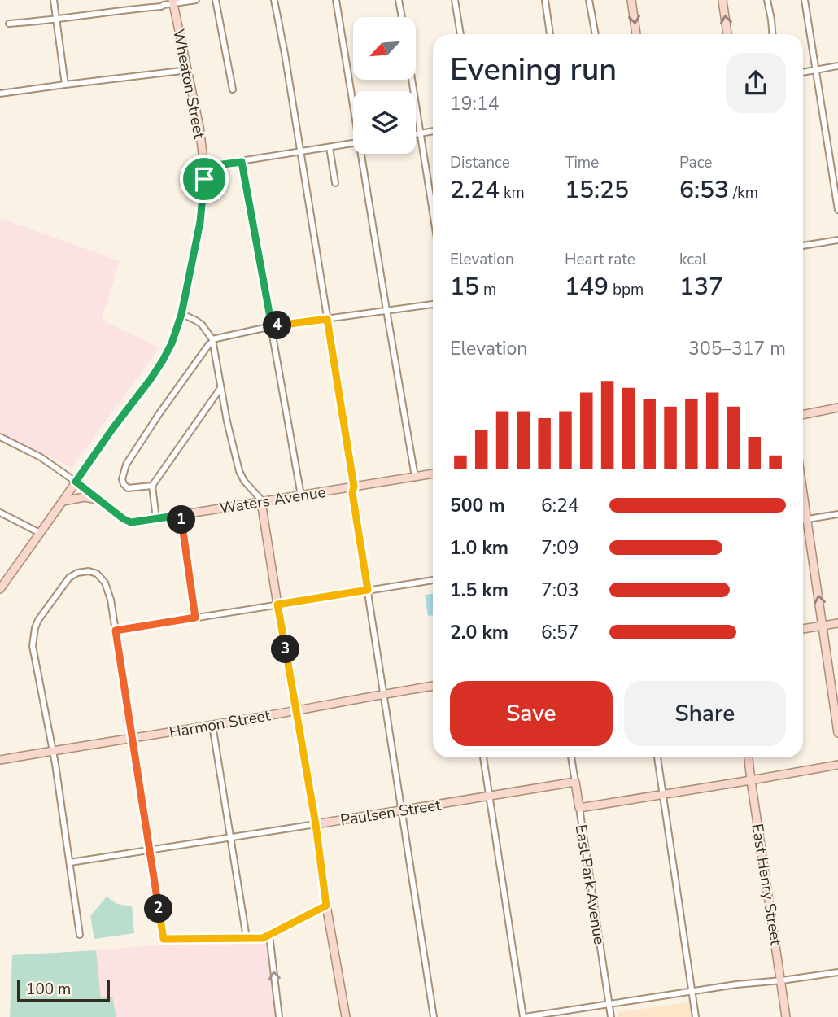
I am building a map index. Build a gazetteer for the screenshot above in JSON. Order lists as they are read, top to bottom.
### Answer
{
  "streets": {
    "main road": [
      "Wheaton Street",
      "Waters Avenue",
      "Harmon Street",
      "Paulsen Street",
      "East Park Avenue",
      "East Henry Street"
    ]
  },
  "crossings": [
    ["Paulsen Street", "East Park Avenue"]
  ],
  "scale_bar": "100 m",
  "north": "bottom left",
  "page": {
    "heading": ["Evening run", "19:14"],
    "stats": [
      ["Distance", "2.24 km"],
      ["Time", "15:25"],
      ["Pace", "6:53 /km"],
      ["Elevation", "15 m"],
      ["Heart rate", "149 bpm"],
      ["kcal", "137"]
    ],
    "pins": [
      "4",
      "1",
      "3",
      "2"
    ],
    "chart": ["Elevation", "305–317 m"],
    "list": [
      {
        "name": "500 m",
        "note": "6:24"
      },
      {
        "name": "1.0 km",
        "note": "7:09"
      },
      {
        "name": "1.5 km",
        "note": "7:03"
      },
      {
        "name": "2.0 km",
        "note": "6:57"
      }
    ],
    "buttons": ["Save", "Share"],
    "scale": "100 m"
  }
}
